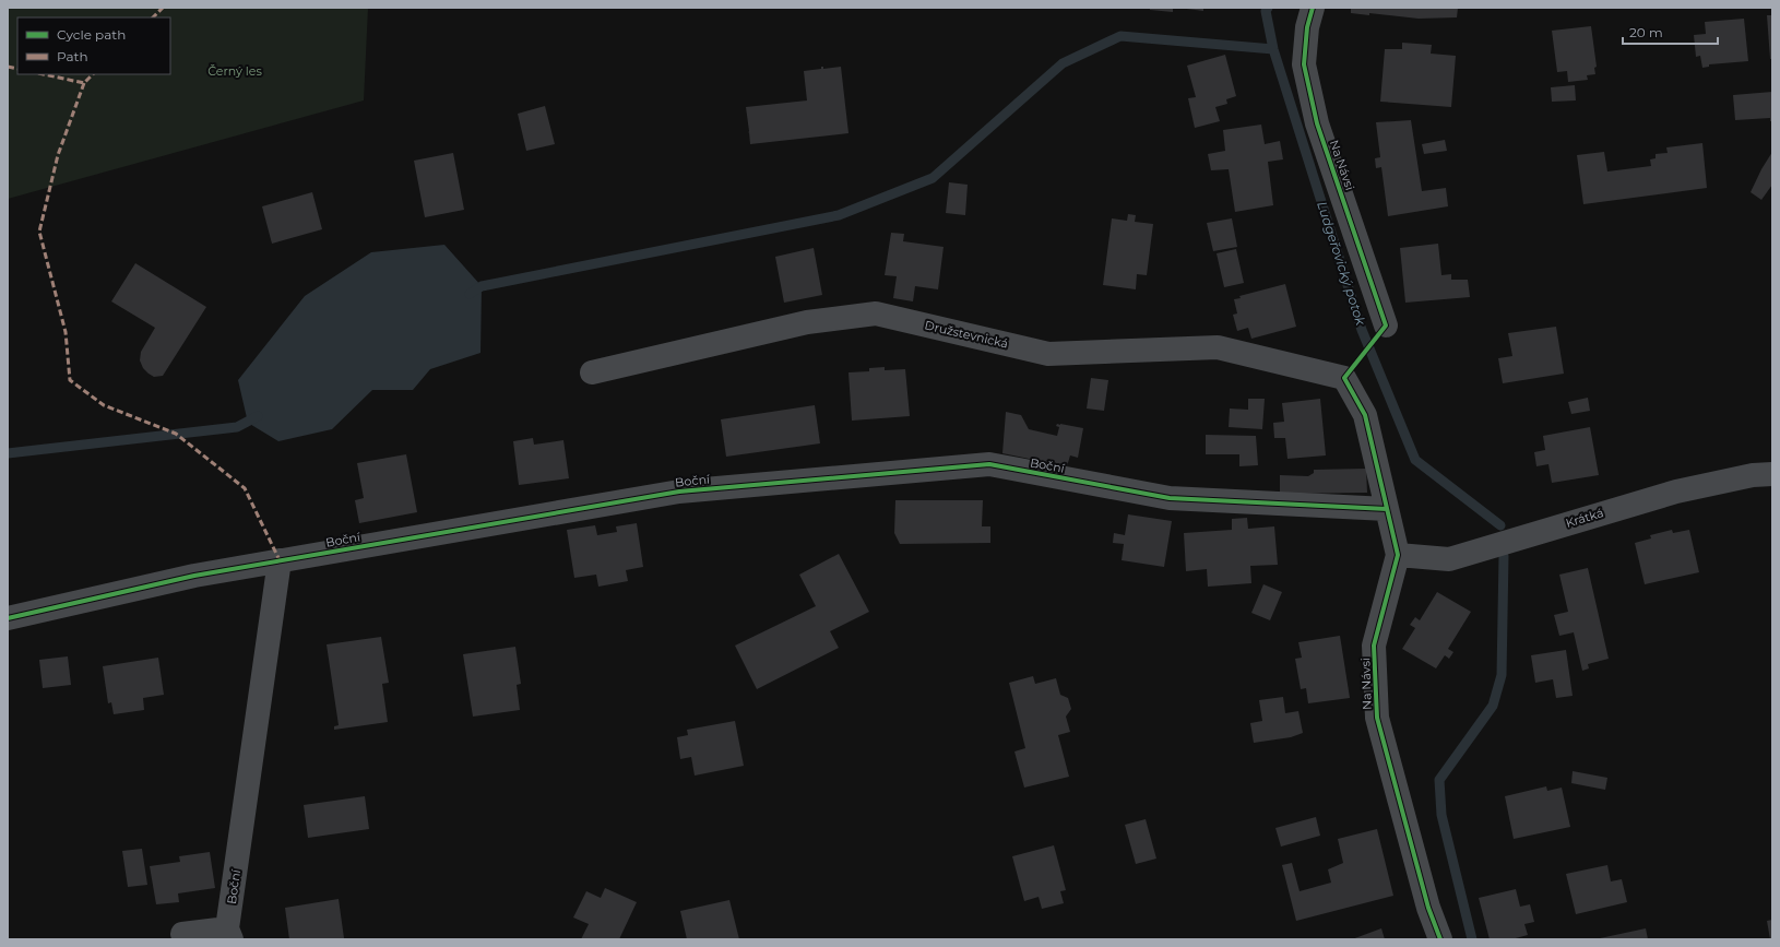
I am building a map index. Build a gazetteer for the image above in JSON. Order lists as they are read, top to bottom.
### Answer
{
  "streets": {
    "street": [
      "Na Návsi",
      "Družstevnická",
      "Boční",
      "Krátká"
    ]
  },
  "crossings": [
    ["Na Návsi", "Družstevnická"],
    ["Na Návsi", "Boční"],
    ["Na Návsi", "Krátká"]
  ],
  "water": ["Ludgeřovický potok"],
  "parks": ["Černý les"],
  "legend": ["Cycle path", "Path"],
  "scale_bar": "20 m"
}
